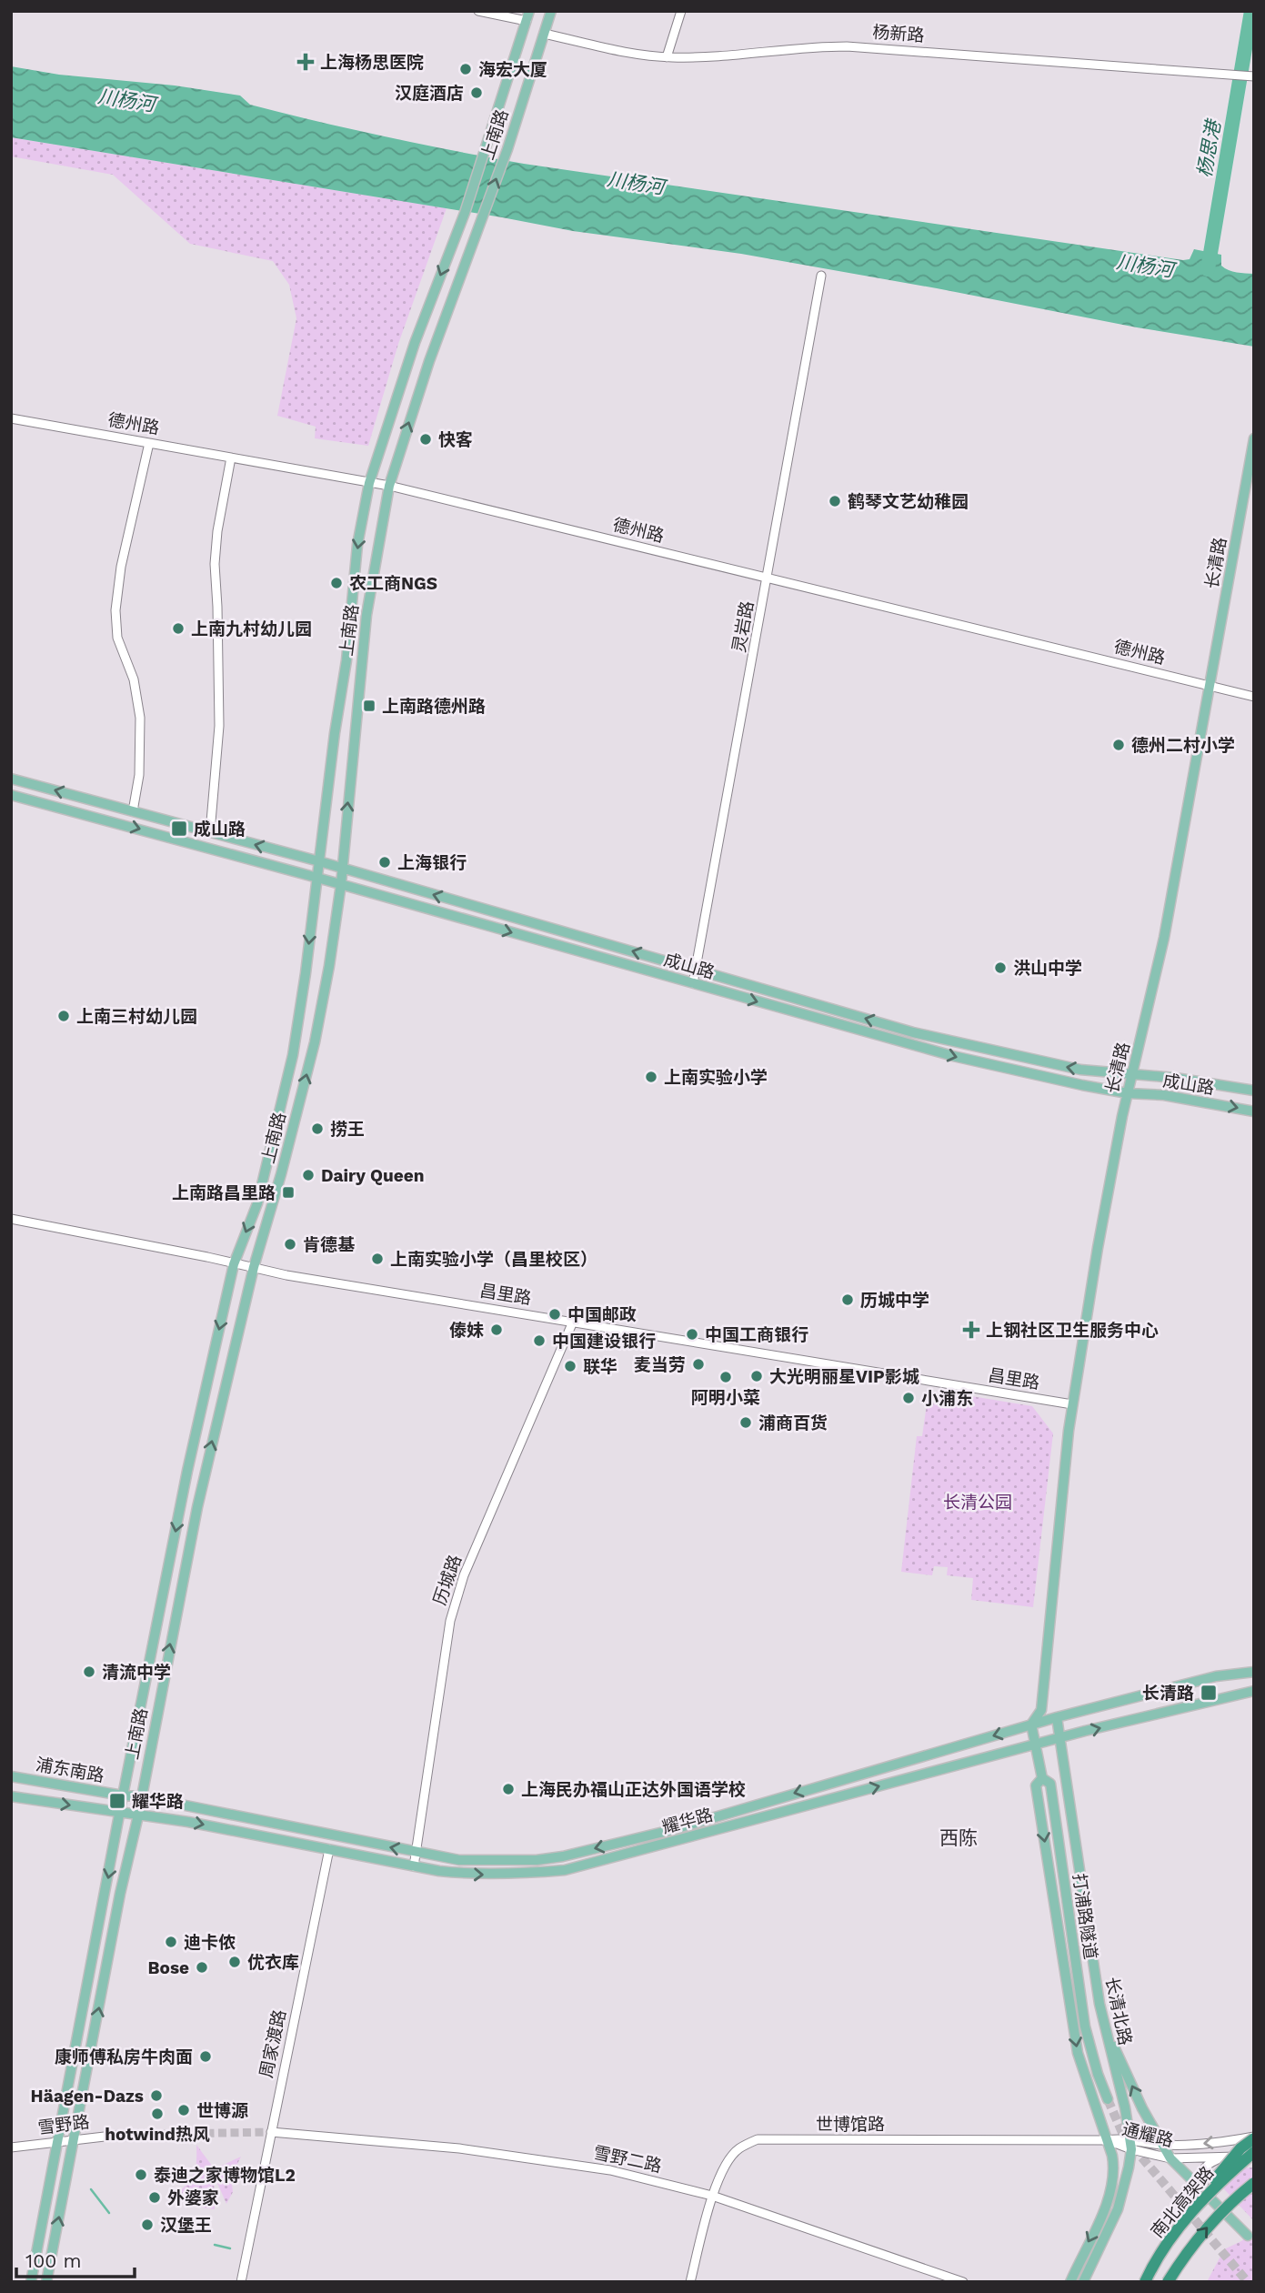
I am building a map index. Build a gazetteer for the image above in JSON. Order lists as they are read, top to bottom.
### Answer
{
  "streets": {
    "highway": ["南北高架路"],
    "main road": [
      "上南路",
      "长清路",
      "成山路",
      "浦东南路",
      "耀华路",
      "打浦路隧道",
      "长清北路"
    ],
    "street": [
      "杨新路",
      "德州路",
      "灵岩路",
      "昌里路",
      "历城路",
      "周家渡路",
      "世博馆路",
      "雪野路",
      "通耀路",
      "雪野二路"
    ]
  },
  "crossings": [
    ["杨新路", "上南路"],
    ["上南路", "德州路"],
    ["上南路", "成山路"],
    ["上南路", "昌里路"],
    ["上南路", "浦东南路"],
    ["上南路", "耀华路"],
    ["上南路", "雪野路"],
    ["德州路", "长清路"],
    ["德州路", "灵岩路"],
    ["长清路", "成山路"],
    ["长清路", "昌里路"],
    ["长清路", "耀华路"],
    ["灵岩路", "成山路"],
    ["昌里路", "历城路"],
    ["历城路", "耀华路"],
    ["浦东南路", "耀华路"],
    ["耀华路", "长清北路"],
    ["耀华路", "周家渡路"],
    ["长清北路", "通耀路"],
    ["周家渡路", "雪野二路"],
    ["世博馆路", "通耀路"],
    ["世博馆路", "雪野二路"],
    ["通耀路", "南北高架路"]
  ],
  "districts": ["西陈"],
  "water": ["川杨河", "杨思港"],
  "parks": ["长清公园"],
  "places": {
    "health": ["上海杨思医院", "上钢社区卫生服务中心"],
    "other": [
      "海宏大厦",
      "汉庭酒店",
      "快客",
      "鹤琴文艺幼稚园",
      "农工商NGS",
      "上南九村幼儿园",
      "德州二村小学",
      "上海银行",
      "洪山中学",
      "上南三村幼儿园",
      "上南实验小学",
      "捞王",
      "Dairy Queen",
      "肯德基",
      "上南实验小学（昌里校区）",
      "历城中学",
      "中国邮政",
      "傣妹",
      "中国工商银行",
      "中国建设银行",
      "麦当劳",
      "联华",
      "大光明丽星VIP影城",
      "阿明小菜",
      "小浦东",
      "浦商百货",
      "清流中学",
      "上海民办福山正达外国语学校",
      "迪卡侬",
      "优衣库",
      "Bose",
      "康师傅私房牛肉面",
      "Häagen-Dazs",
      "世博源",
      "hotwind热风",
      "泰迪之家博物馆L2",
      "外婆家",
      "汉堡王"
    ],
    "transit": [
      "上南路德州路",
      "成山路",
      "上南路昌里路",
      "长清路",
      "耀华路"
    ]
  },
  "scale_bar": "100 m"
}
